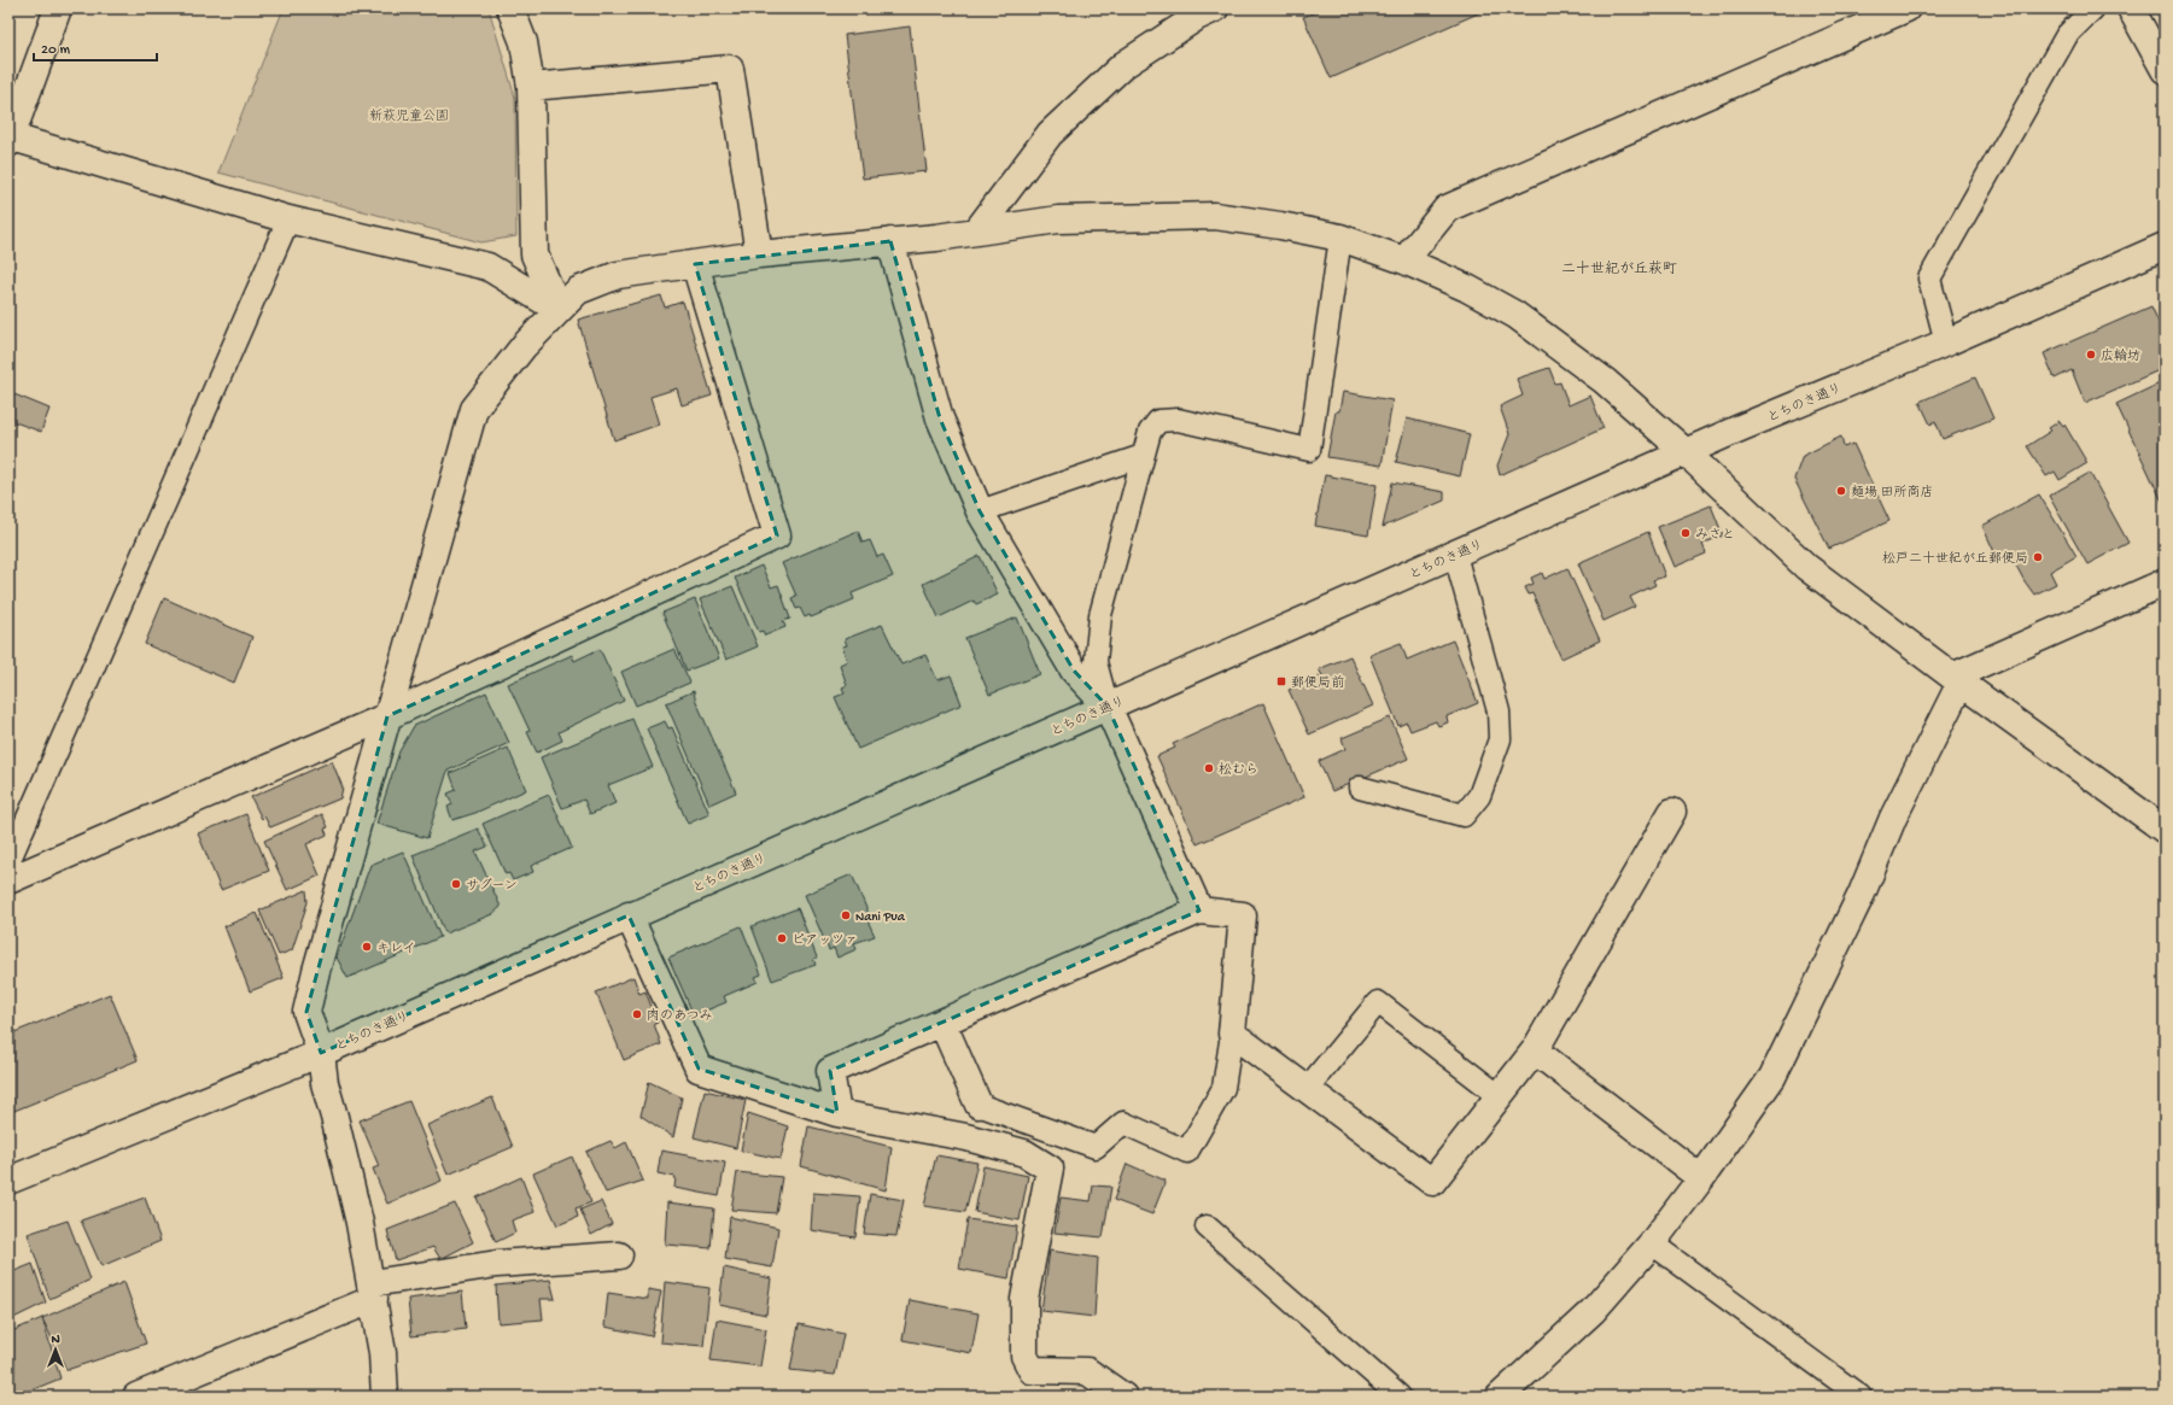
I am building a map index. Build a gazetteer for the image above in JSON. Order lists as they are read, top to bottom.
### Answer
{
  "streets": {
    "street": ["とちのき通り"]
  },
  "districts": ["二十世紀が丘萩町"],
  "parks": ["新萩児童公園"],
  "places": {
    "other": [
      "広輪坊",
      "麺場 田所商店",
      "みさと",
      "松戸二十世紀が丘郵便局",
      "松むら",
      "サグーン",
      "Nani Pua",
      "ピアッツァ",
      "キレイ",
      "肉のあつみ"
    ],
    "transit": ["郵便局前"]
  },
  "scale_bar": "20 m",
  "north": "top"
}
